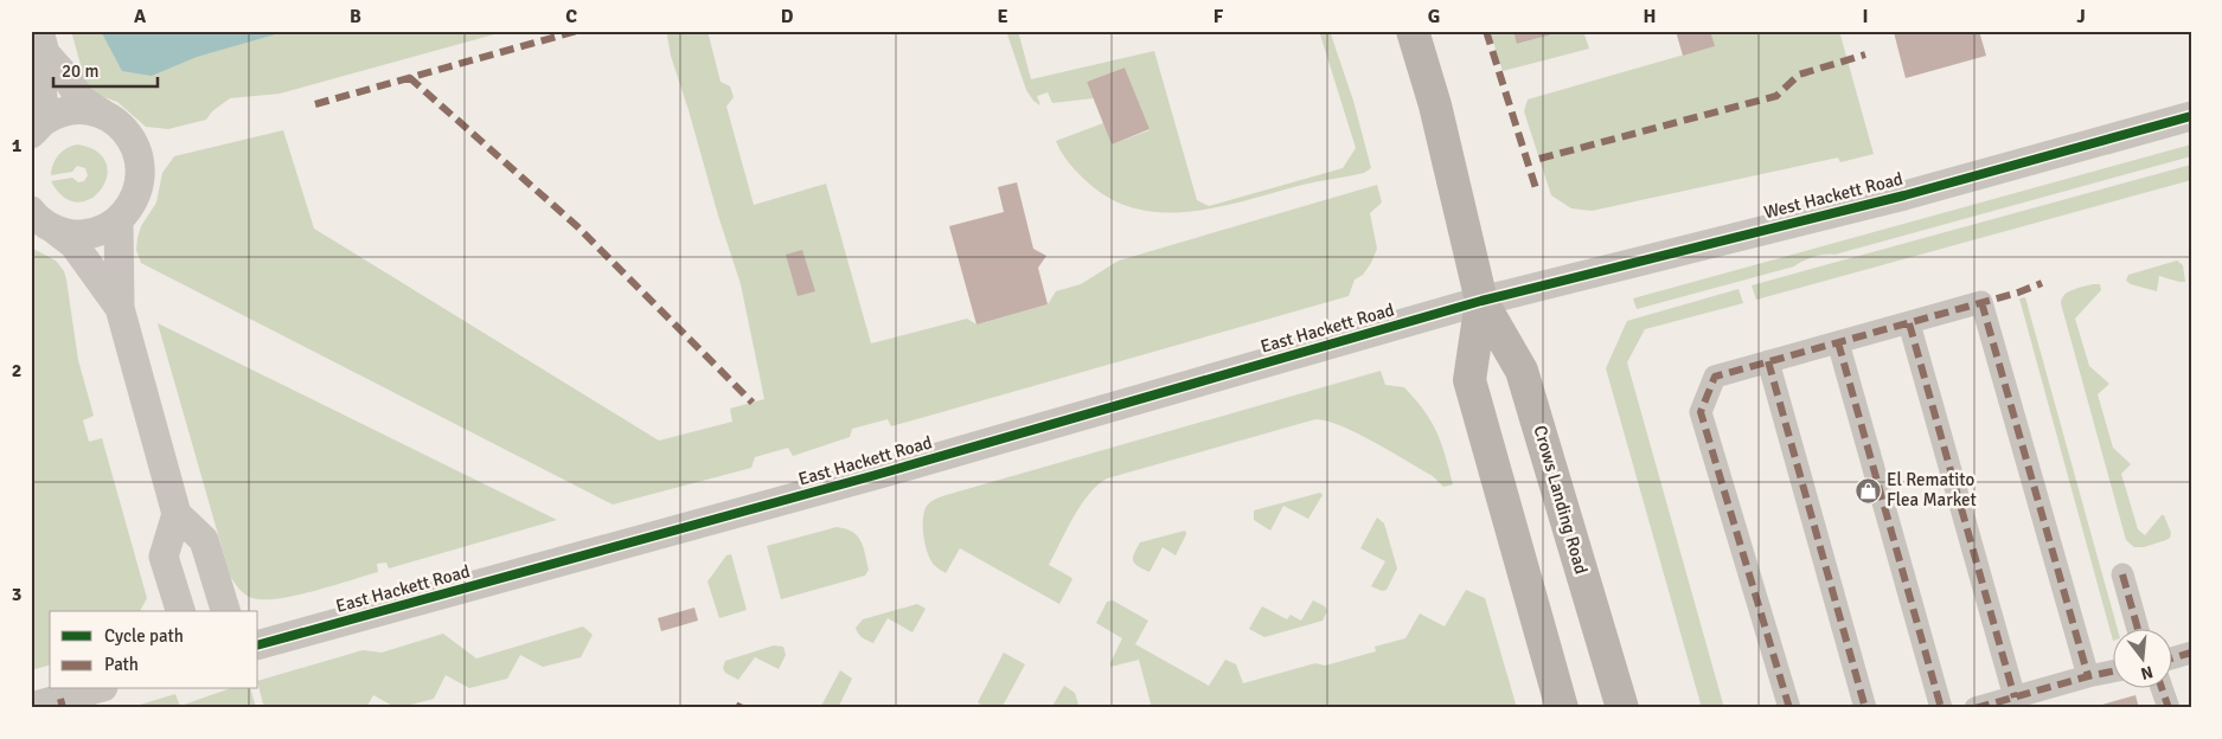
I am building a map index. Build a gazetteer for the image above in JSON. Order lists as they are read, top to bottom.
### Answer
{
  "streets": {
    "main road": ["Crows Landing Road"],
    "street": ["West Hackett Road", "East Hackett Road"]
  },
  "crossings": [
    ["West Hackett Road", "East Hackett Road"],
    ["West Hackett Road", "Crows Landing Road"],
    ["East Hackett Road", "Crows Landing Road"]
  ],
  "places": {
    "shop": ["El Rematito Flea Market"]
  },
  "legend": ["Cycle path", "Path"],
  "scale_bar": "20 m",
  "north": "bottom",
  "grid": {
    "columns": [
      "A",
      "B",
      "C",
      "D",
      "E",
      "F",
      "G",
      "H",
      "I",
      "J"
    ],
    "rows": ["1", "2", "3"]
  }
}
